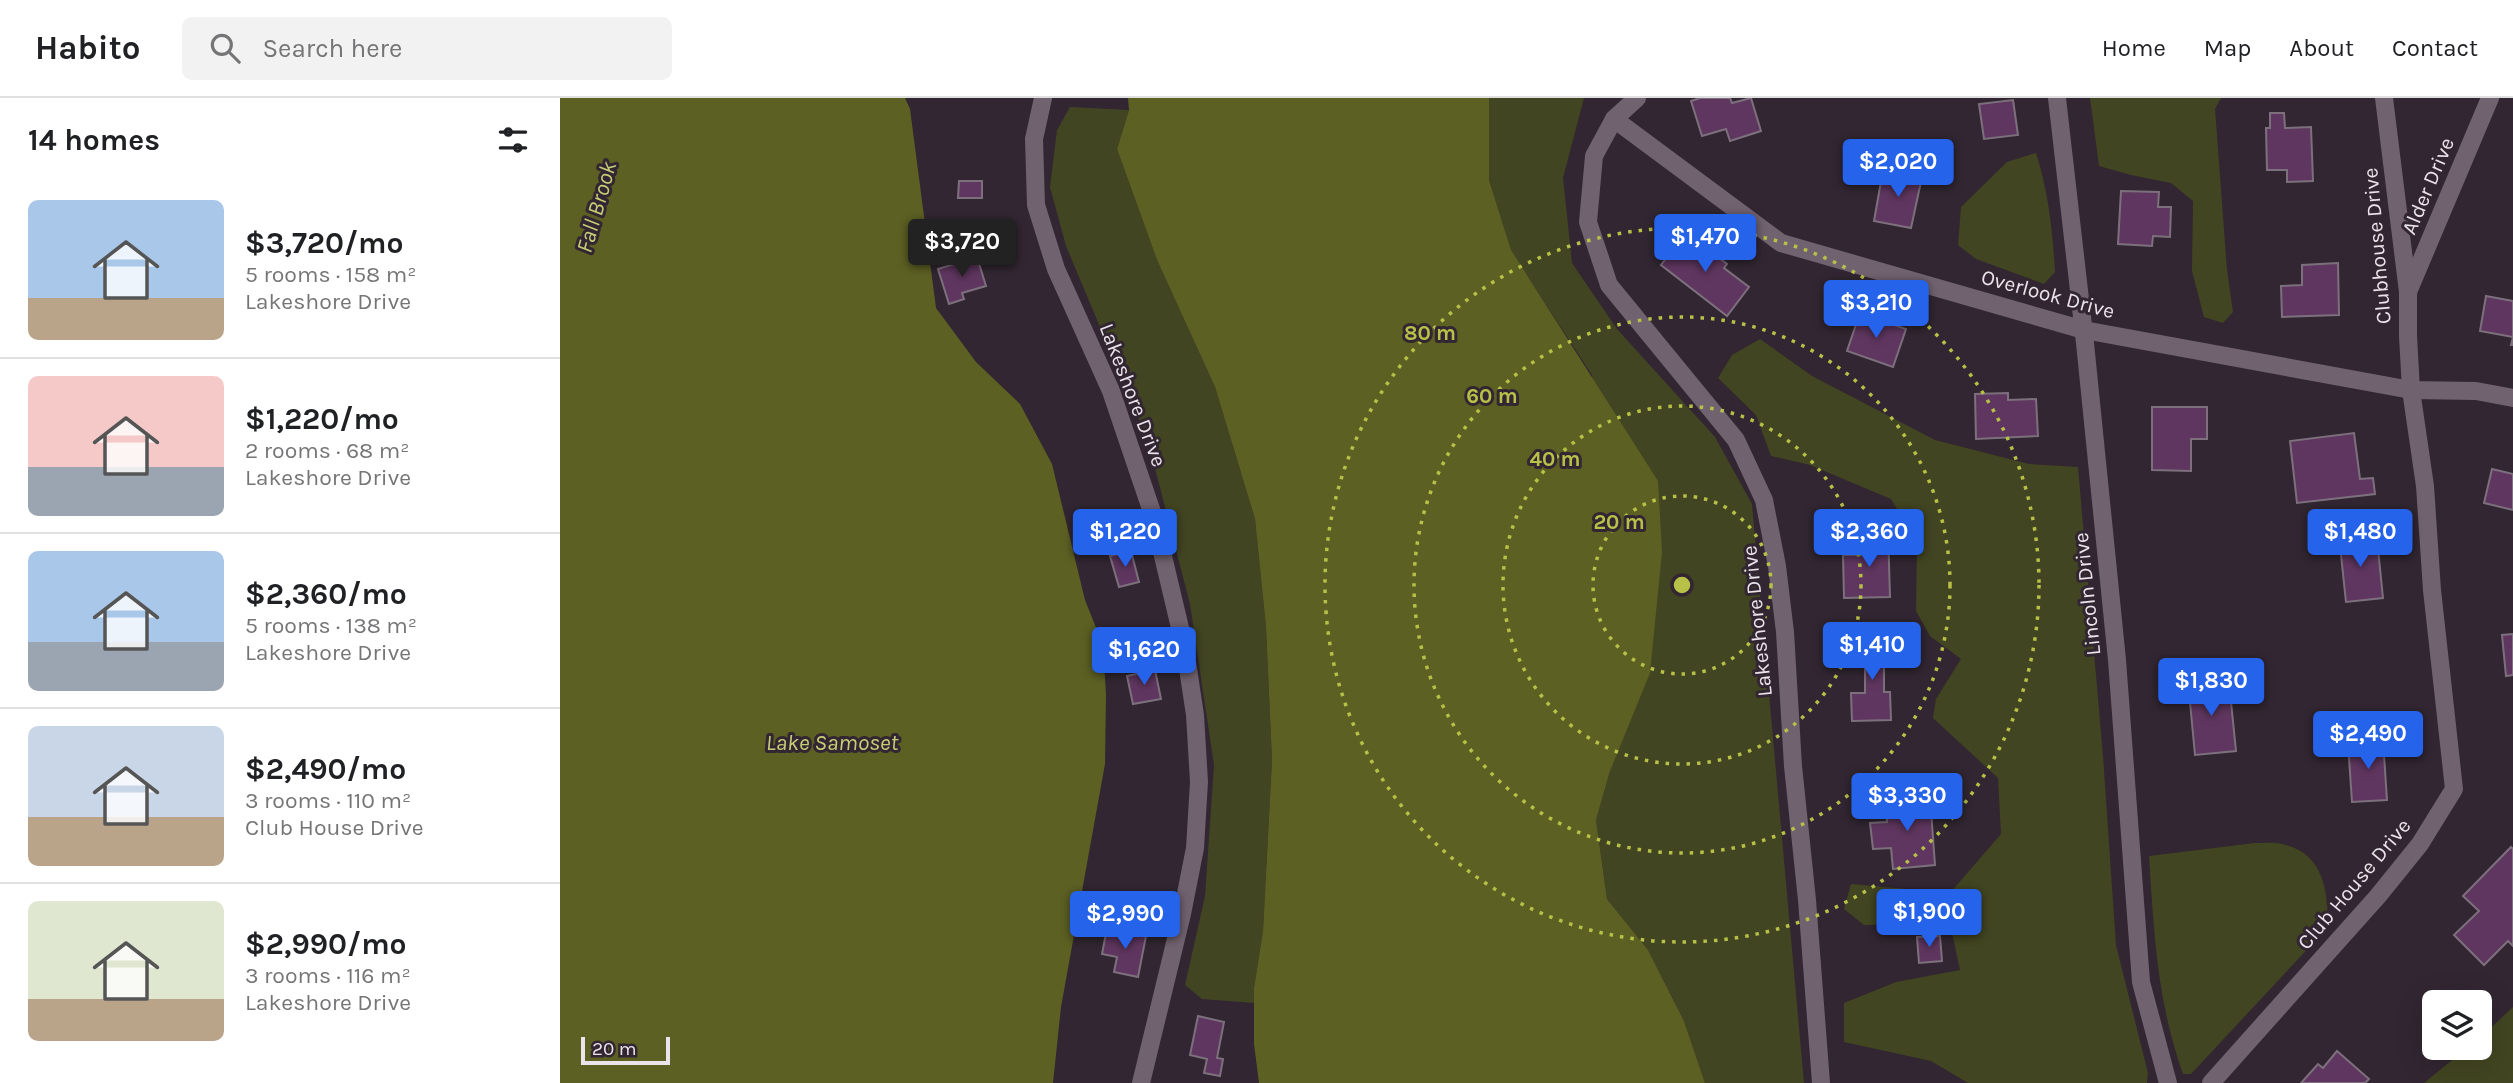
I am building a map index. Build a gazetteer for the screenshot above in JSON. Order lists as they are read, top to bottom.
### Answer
{
  "streets": {
    "street": [
      "Alder Drive",
      "Clubhouse Drive",
      "Overlook Drive",
      "Lakeshore Drive",
      "Lincoln Drive",
      "Club House Drive"
    ]
  },
  "crossings": [
    ["Alder Drive", "Clubhouse Drive"],
    ["Clubhouse Drive", "Overlook Drive"],
    ["Clubhouse Drive", "Club House Drive"],
    ["Overlook Drive", "Lakeshore Drive"],
    ["Overlook Drive", "Lincoln Drive"],
    ["Overlook Drive", "Club House Drive"]
  ],
  "water": ["Fall Brook", "Lake Samoset"],
  "scale_bar": "20 m",
  "page": {
    "header": "Habito",
    "search": "Search here",
    "nav": [
      "Home",
      "Map",
      "About",
      "Contact"
    ],
    "heading": "14 homes",
    "price": [
      "$2,020",
      "$1,470",
      "$3,720",
      "$3,210",
      "$1,220",
      "$2,360",
      "$1,480",
      "$1,410",
      "$1,620",
      "$1,830",
      "$2,490",
      "$3,330",
      "$1,900",
      "$2,990"
    ],
    "list": [
      {
        "name": "$3,720/mo",
        "note": "5 rooms · 158 m² · Lakeshore Drive"
      },
      {
        "name": "$1,220/mo",
        "note": "2 rooms · 68 m² · Lakeshore Drive"
      },
      {
        "name": "$2,360/mo",
        "note": "5 rooms · 138 m² · Lakeshore Drive"
      },
      {
        "name": "$2,490/mo",
        "note": "3 rooms · 110 m² · Club House Drive"
      },
      {
        "name": "$2,990/mo",
        "note": "3 rooms · 116 m² · Lakeshore Drive"
      }
    ],
    "scale": "20 m"
  },
  "rings": [
    "80 m",
    "60 m",
    "40 m",
    "20 m"
  ]
}
